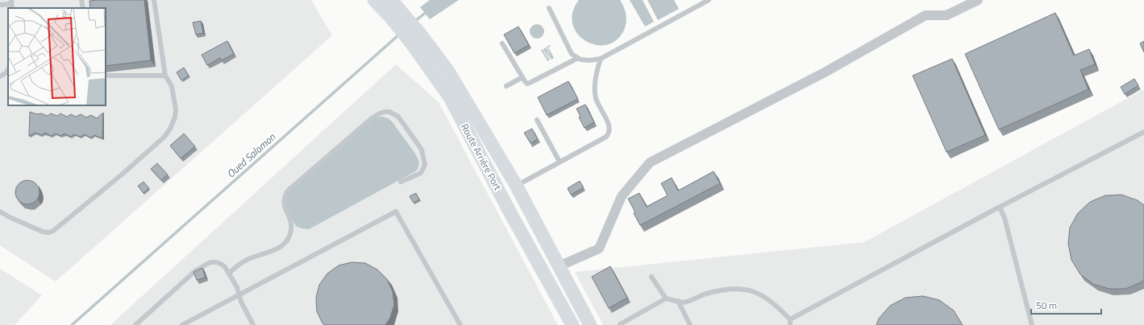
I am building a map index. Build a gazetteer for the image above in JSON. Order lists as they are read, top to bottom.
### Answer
{
  "streets": {
    "street": ["Route Arrière Port"]
  },
  "water": ["Oued Salomon"],
  "scale_bar": "50 m"
}
